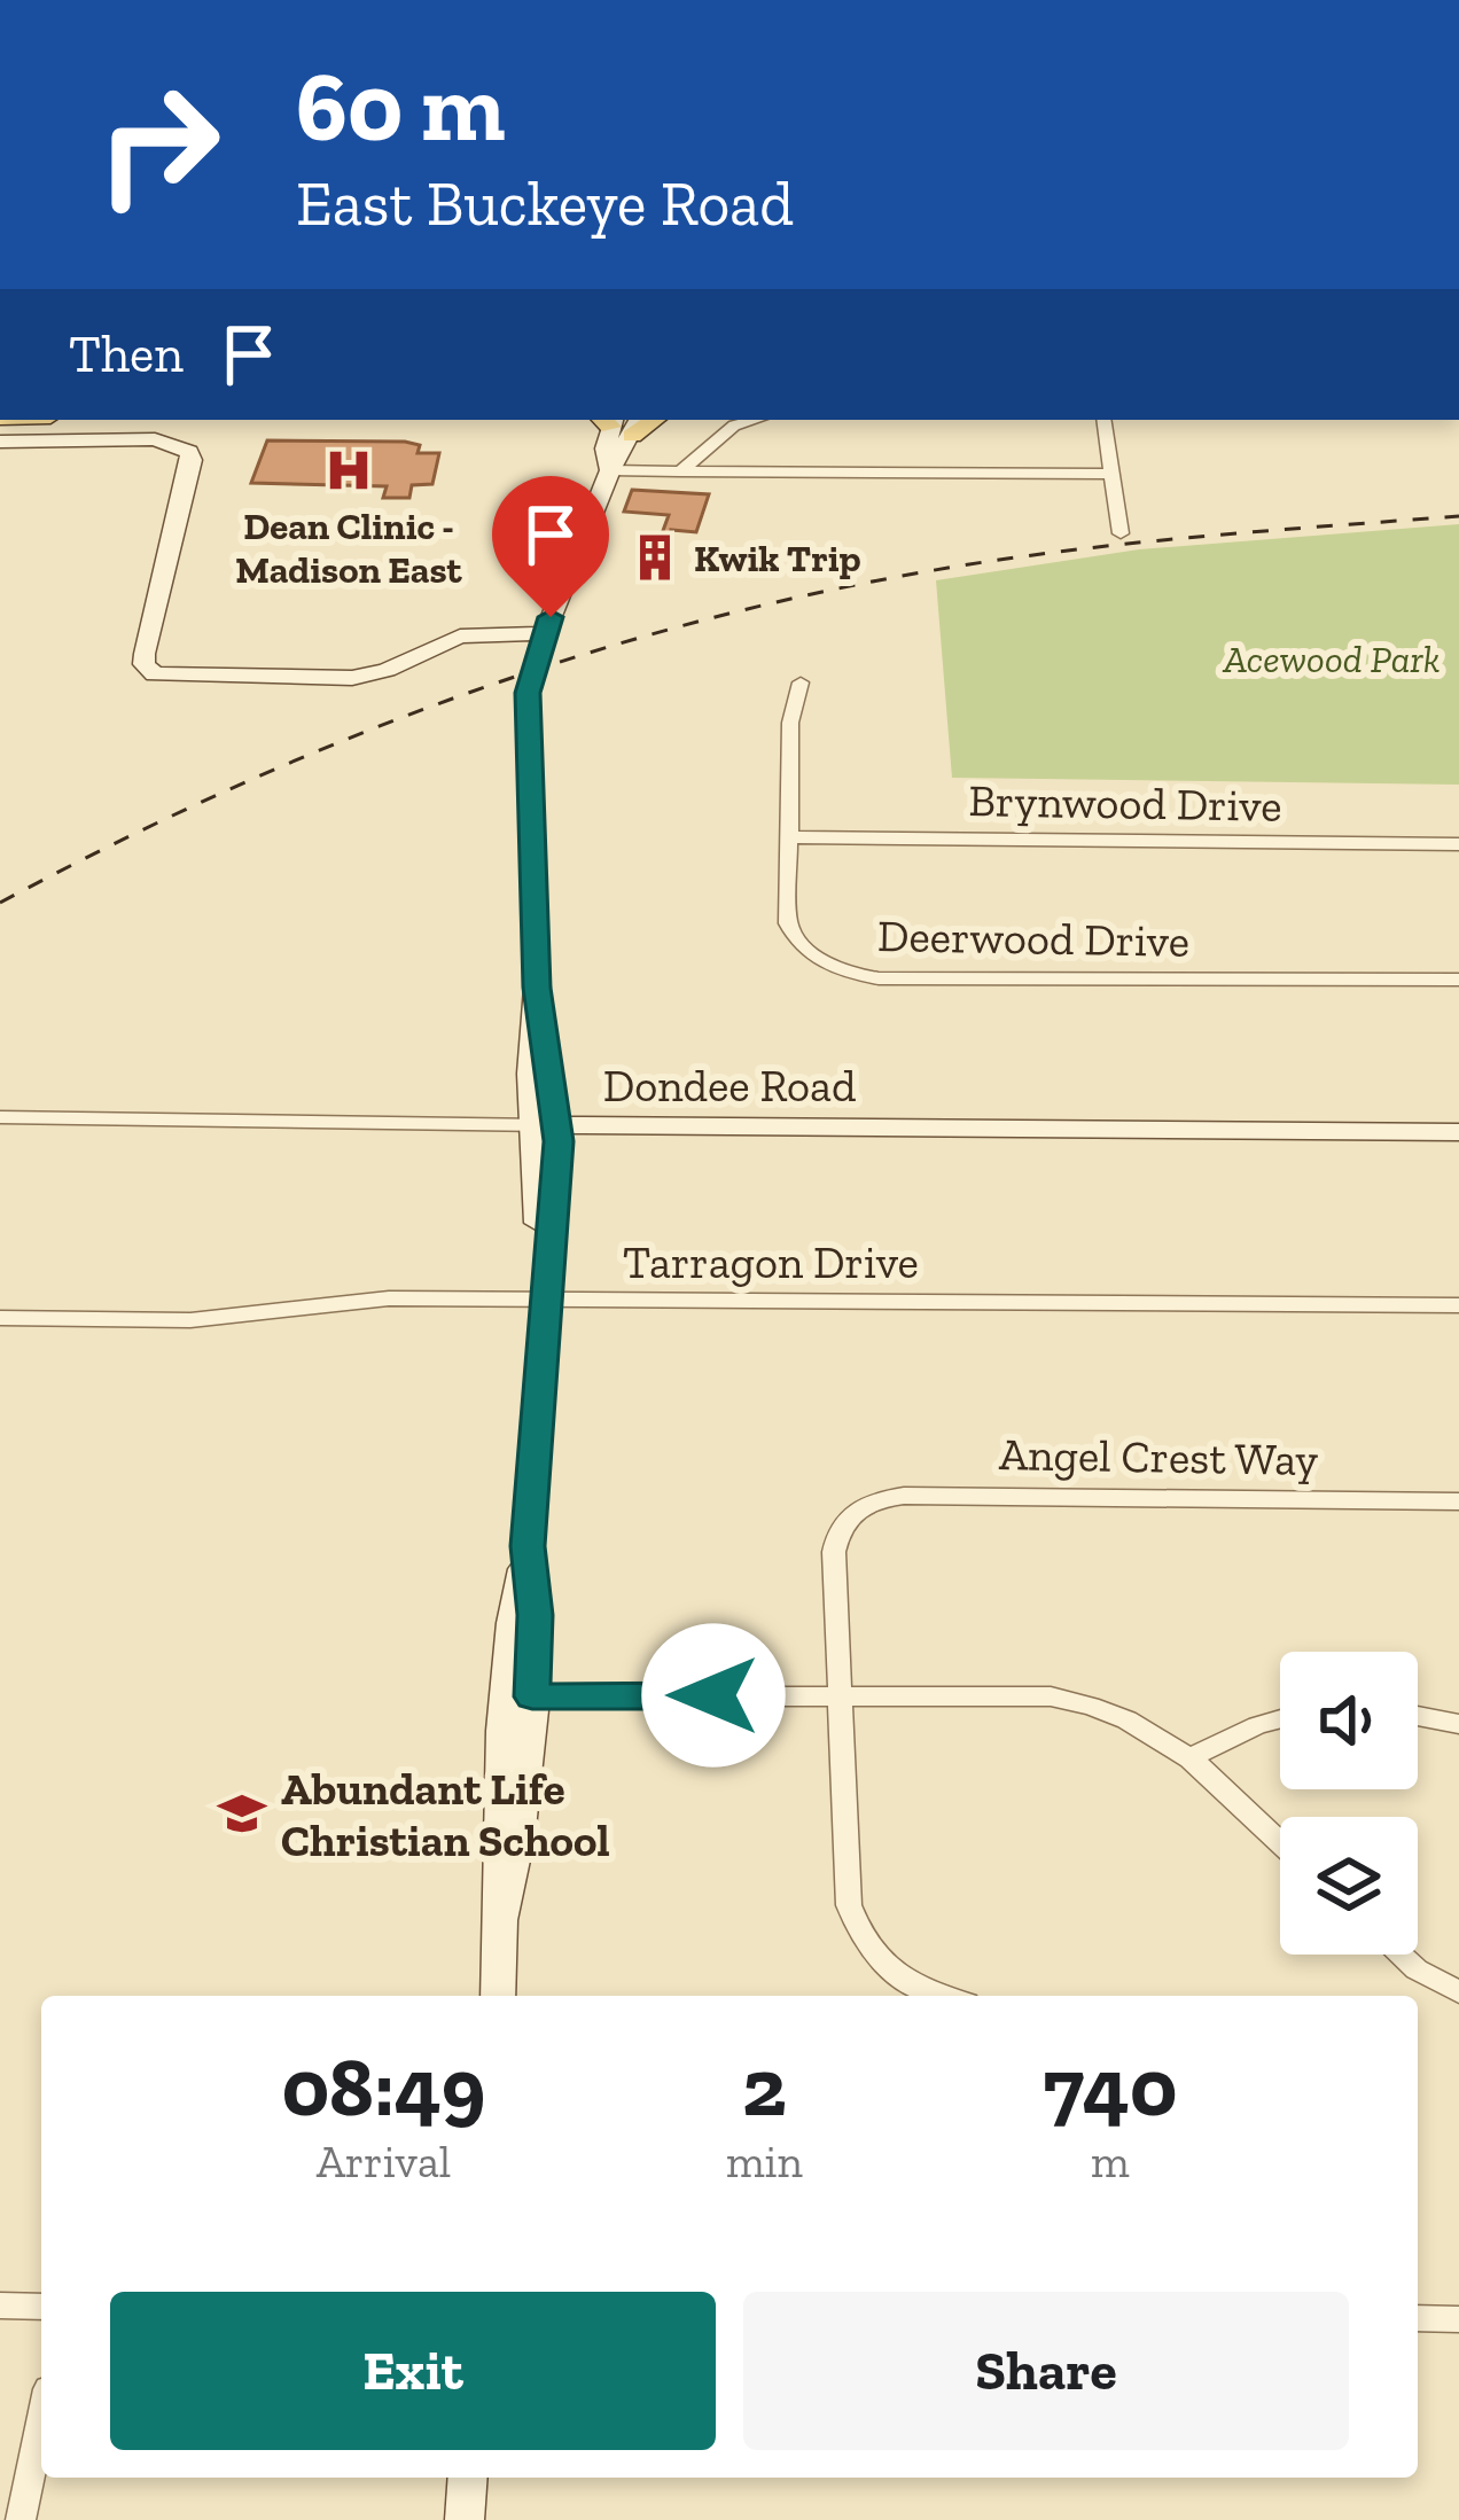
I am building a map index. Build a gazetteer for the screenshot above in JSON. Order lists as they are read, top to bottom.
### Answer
{
  "streets": {
    "main road": ["Dondee Road"],
    "street": [
      "Brynwood Drive",
      "Deerwood Drive",
      "Tarragon Drive",
      "Angel Crest Way"
    ]
  },
  "crossings": [
    ["Brynwood Drive", "Deerwood Drive"]
  ],
  "parks": ["Acewood Park"],
  "places": {
    "hospital": ["Dean Clinic - Madison East"],
    "building": ["Kwik Trip"],
    "school or university": ["Abundant Life Christian School"]
  },
  "page": {
    "turn": ["60 m", "East Buckeye Road"],
    "then": "Then",
    "eta": [
      "08:49",
      "Arrival",
      "2",
      "min",
      "740",
      "m"
    ],
    "buttons": ["Exit", "Share"]
  }
}
